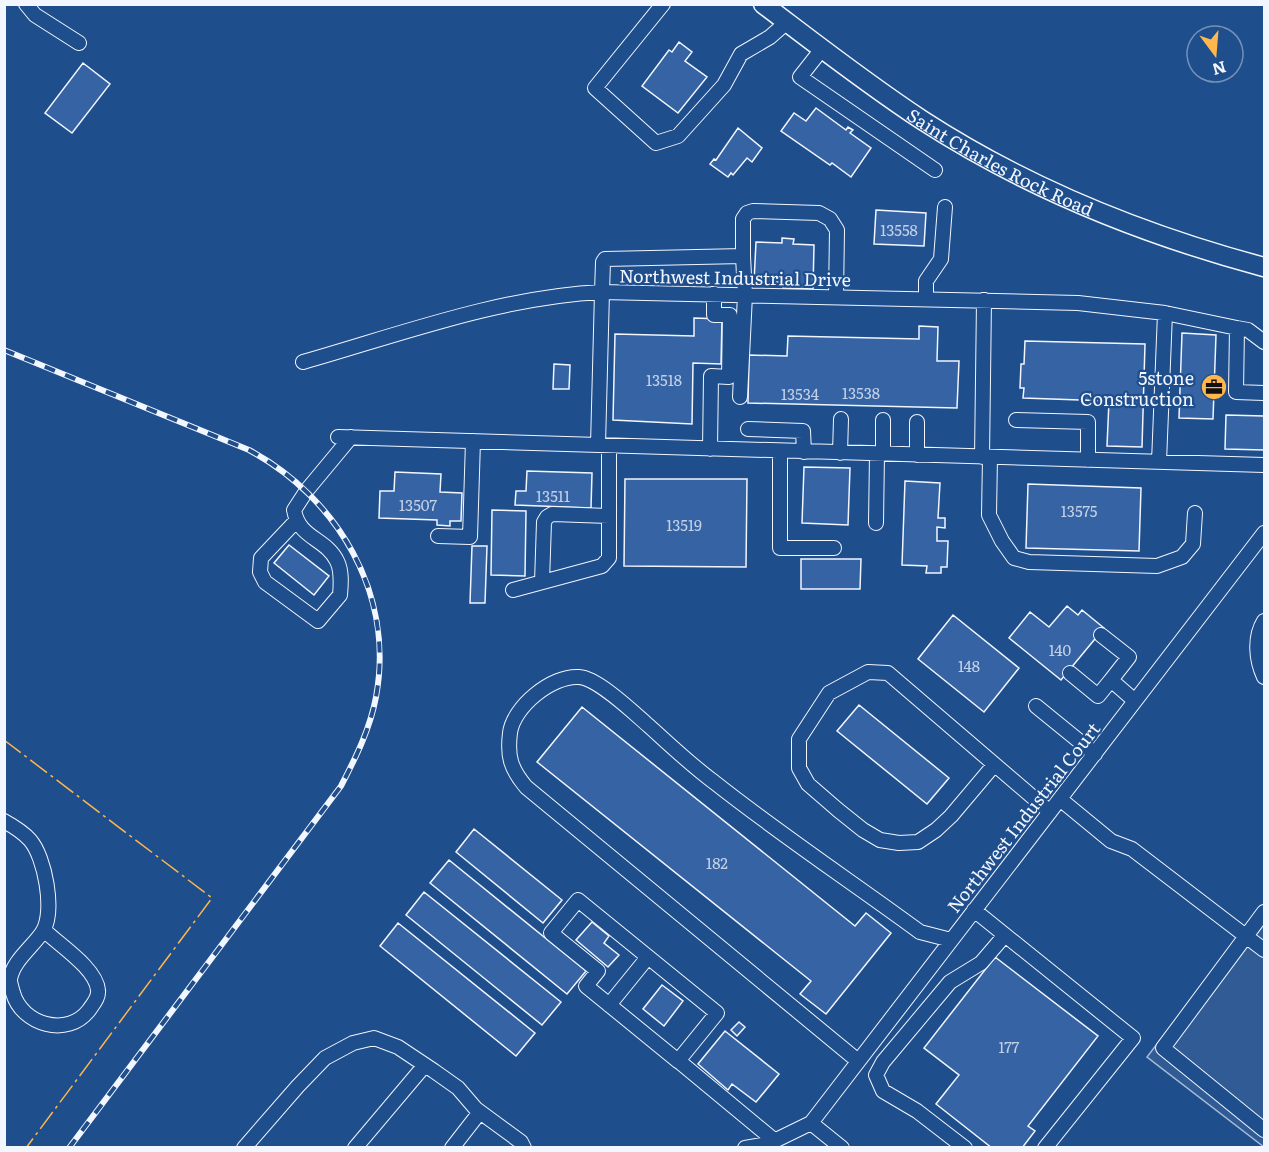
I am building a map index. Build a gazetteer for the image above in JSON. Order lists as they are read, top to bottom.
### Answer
{
  "streets": {
    "main road": ["Saint Charles Rock Road"],
    "street": ["Northwest Industrial Drive", "Northwest Industrial Court"]
  },
  "places": {
    "office": ["5stone Construction"]
  },
  "house_numbers": [
    "13558",
    "13518",
    "13538",
    "13534",
    "13511",
    "13507",
    "13575",
    "13519",
    "140",
    "148",
    "182",
    "177"
  ],
  "north": "bottom"
}
